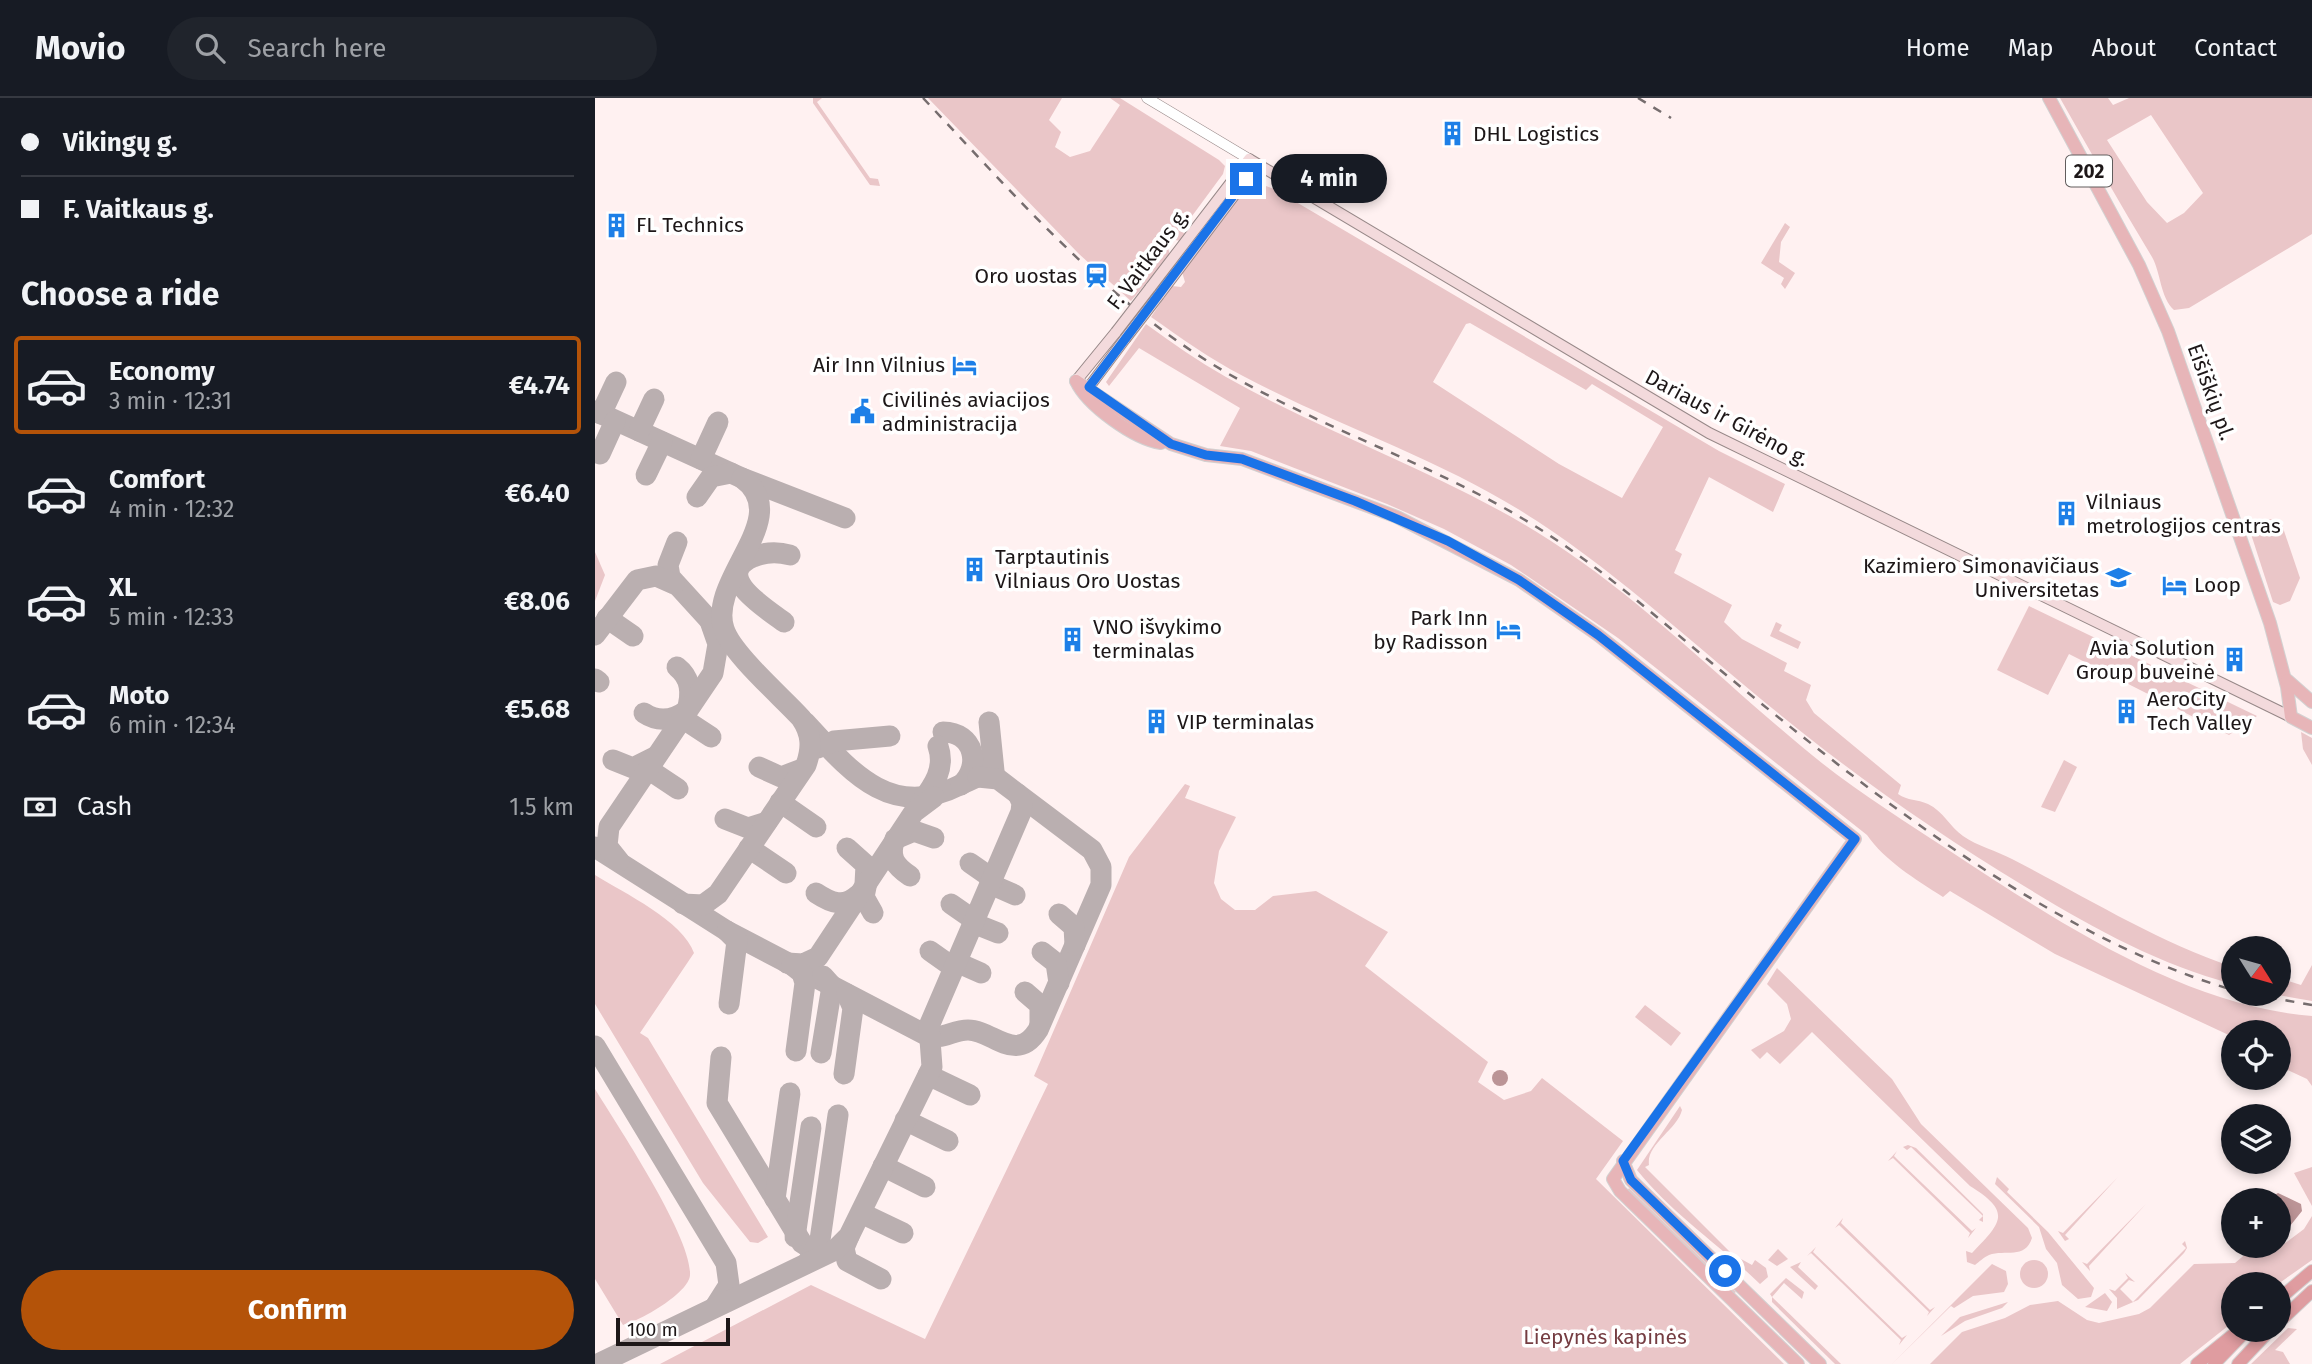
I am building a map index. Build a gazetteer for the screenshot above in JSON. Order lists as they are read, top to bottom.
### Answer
{
  "streets": {
    "main road": [
      "202",
      "F. Vaitkaus g.",
      "Eišiškių pl.",
      "Dariaus ir Girėno g."
    ]
  },
  "crossings": [
    ["F. Vaitkaus g.", "Dariaus ir Girėno g."],
    ["Eišiškių pl.", "Dariaus ir Girėno g."]
  ],
  "parks": ["Liepynės kapinės"],
  "places": {
    "building": [
      "DHL Logistics",
      "FL Technics",
      "Vilniaus metrologijos centras",
      "Tarptautinis Vilniaus Oro Uostas",
      "VNO išvykimo terminalas",
      "Avia Solution Group buveinė",
      "AeroCity Tech Valley",
      "VIP terminalas"
    ],
    "station": ["Oro uostas"],
    "hotel": ["Air Inn Vilnius", "Loop", "Park Inn by Radisson"],
    "public building": ["Civilinės aviacijos administracija"],
    "school or university": ["Kazimiero Simonavičiaus Universitetas"]
  },
  "scale_bar": "100 m",
  "north": "bottom right",
  "page": {
    "header": "Movio",
    "search": "Search here",
    "nav": [
      "Home",
      "Map",
      "About",
      "Contact"
    ],
    "banner": ["Vikingų g.", "F. Vaitkaus g."],
    "bubble": "4 min",
    "heading": "Choose a ride",
    "list": [
      {
        "name": "Economy",
        "note": "3 min · 12:31",
        "value": "€4.74"
      },
      {
        "name": "Comfort",
        "note": "4 min · 12:32",
        "value": "€6.40"
      },
      {
        "name": "XL",
        "note": "5 min · 12:33",
        "value": "€8.06"
      },
      {
        "name": "Moto",
        "note": "6 min · 12:34",
        "value": "€5.68"
      }
    ],
    "pay": ["Cash", "1.5 km"],
    "map_buttons": ["+", "−"],
    "buttons": "Confirm",
    "scale": "100 m"
  }
}
